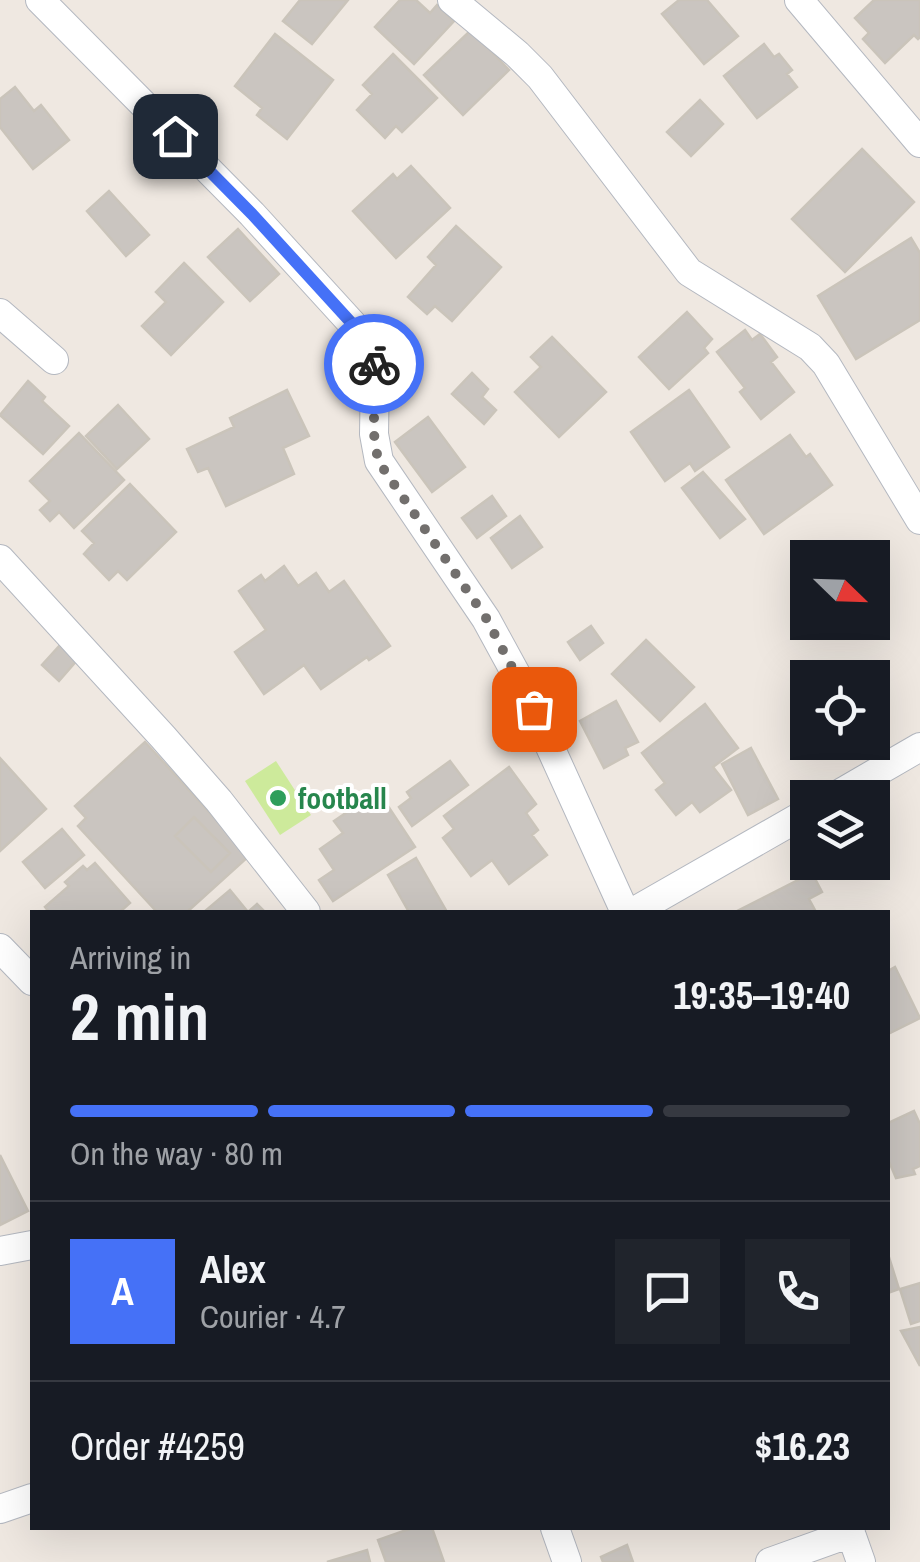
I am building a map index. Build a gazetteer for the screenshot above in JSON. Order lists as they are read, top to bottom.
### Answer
{
  "places": ["football"],
  "north": "bottom right",
  "page": {
    "heading": ["2 min", "Arriving in", "19:35–19:40"],
    "panel": [
      "Alex",
      "Courier · 4.7",
      "Order #4259",
      "$16.23"
    ],
    "bar": "On the way · 80 m",
    "round": "A"
  }
}
